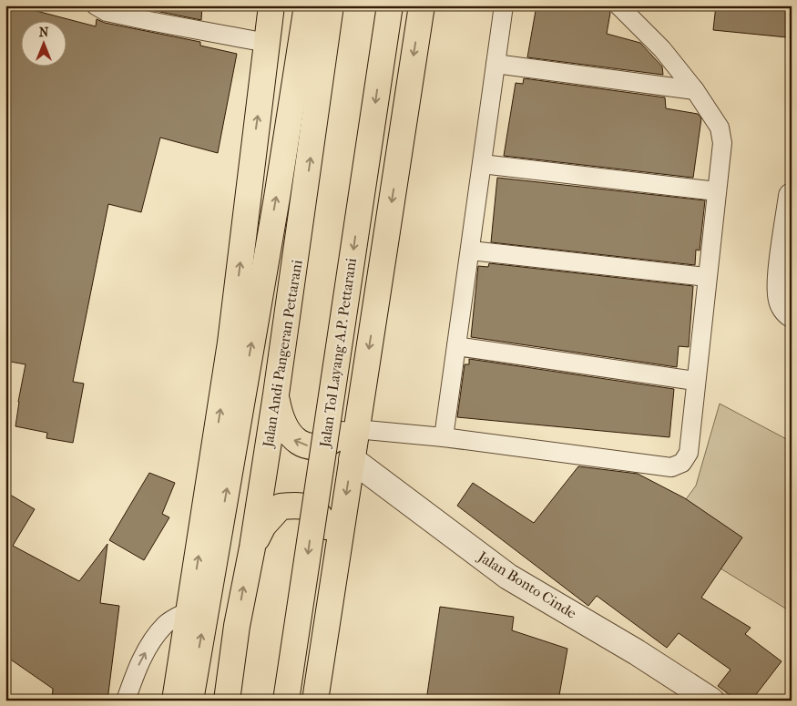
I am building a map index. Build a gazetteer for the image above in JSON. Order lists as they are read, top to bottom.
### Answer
{
  "streets": {
    "highway": ["Jalan Tol Layang A.P. Pettarani", "Jalan Andi Pangeran Pettarani"],
    "street": ["Jalan Bonto Cinde"]
  },
  "north": "top"
}
